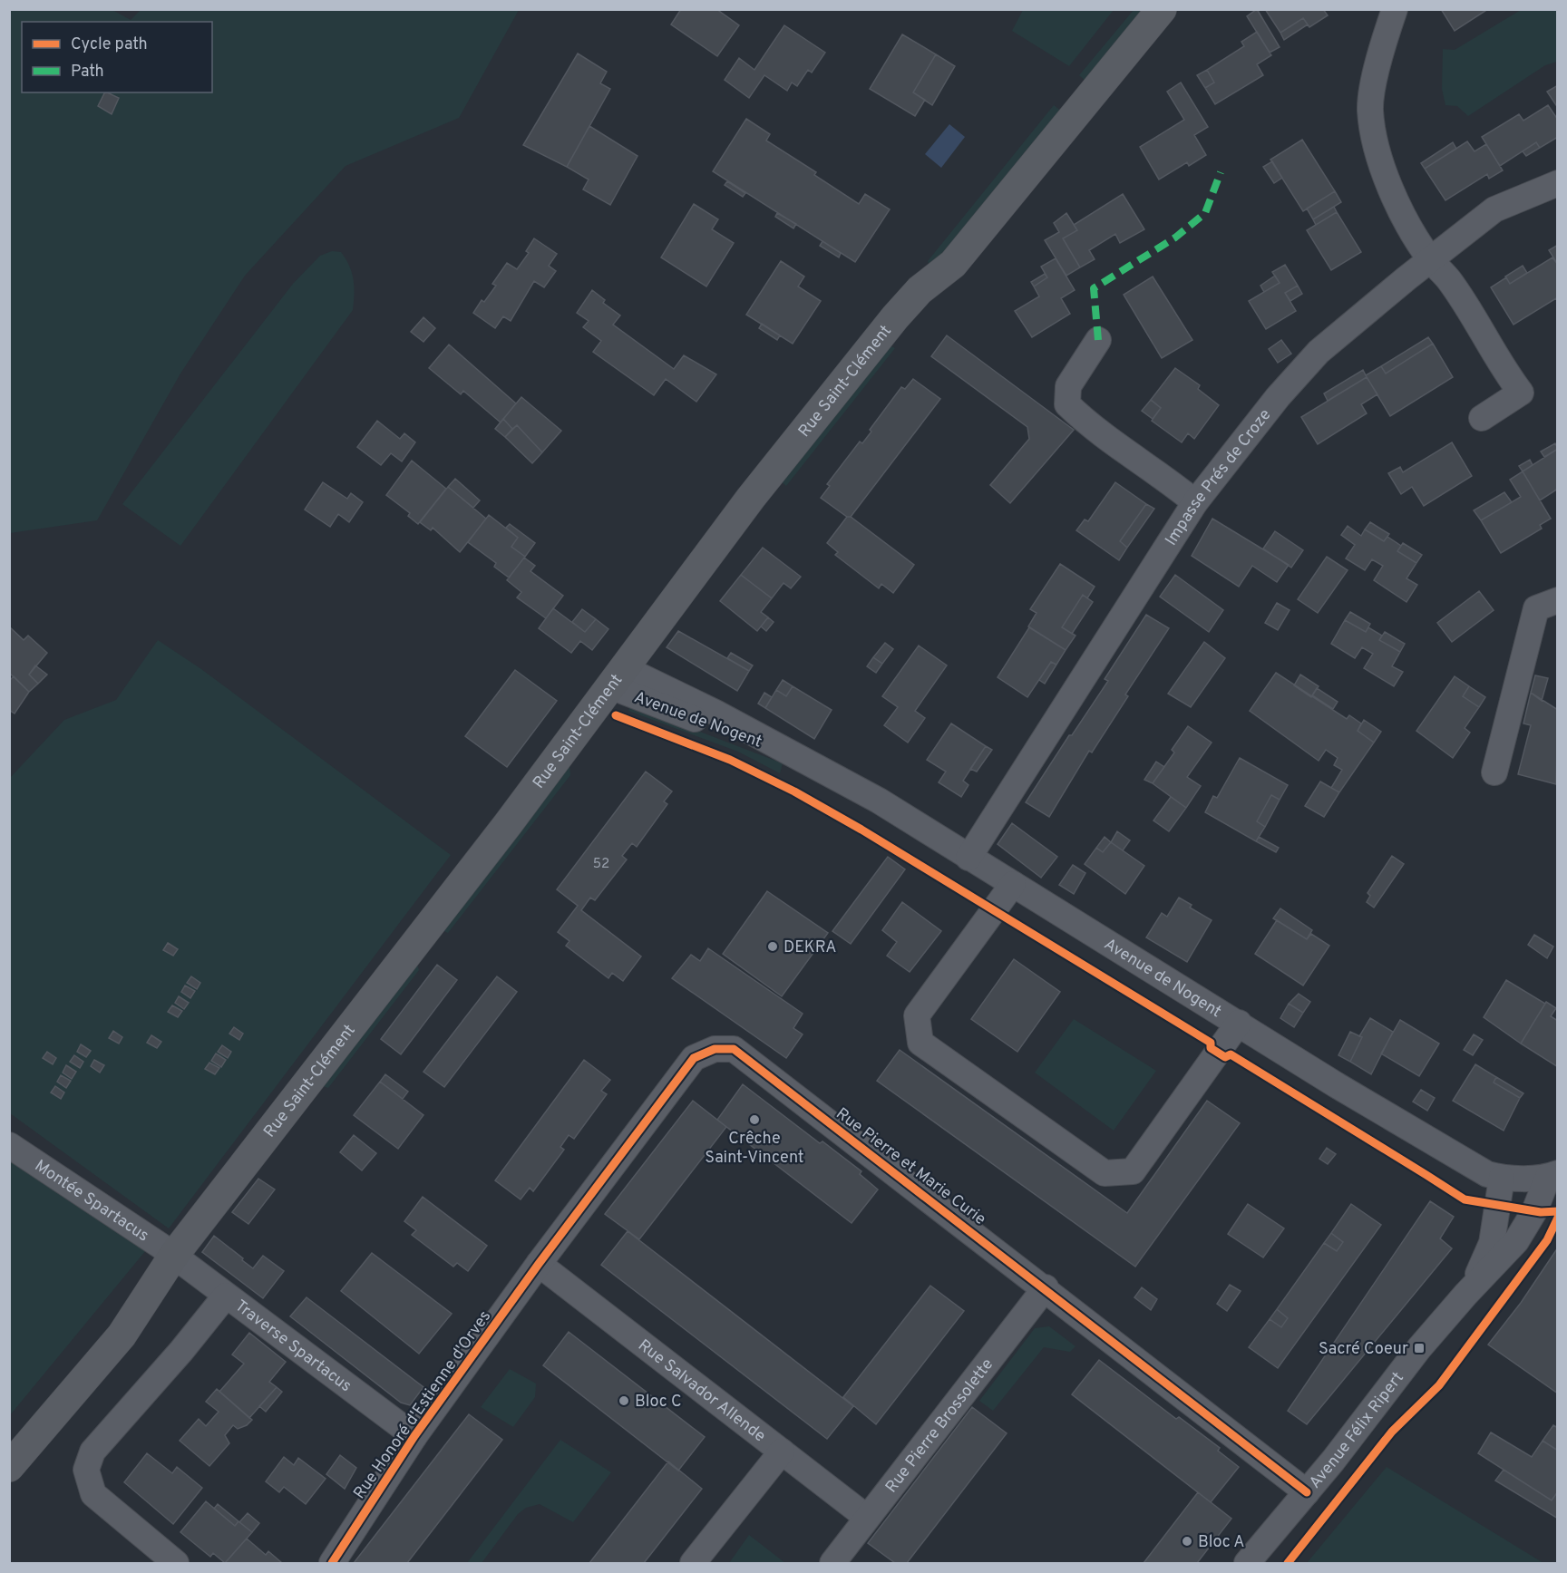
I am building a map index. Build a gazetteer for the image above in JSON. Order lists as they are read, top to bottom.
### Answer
{
  "streets": {
    "main road": ["Rue Saint-Clément"],
    "street": [
      "Impasse Prés de Croze",
      "Avenue de Nogent",
      "Rue Pierre et Marie Curie",
      "Montée Spartacus",
      "Traverse Spartacus",
      "Rue Salvador Allende",
      "Rue Honoré d'Estienne d'Orves",
      "Rue Pierre Brossolette",
      "Avenue Félix Ripert"
    ]
  },
  "crossings": [
    ["Rue Saint-Clément", "Avenue de Nogent"],
    ["Rue Saint-Clément", "Montée Spartacus"],
    ["Rue Saint-Clément", "Traverse Spartacus"],
    ["Impasse Prés de Croze", "Avenue de Nogent"],
    ["Avenue de Nogent", "Avenue Félix Ripert"],
    ["Rue Pierre et Marie Curie", "Rue Salvador Allende"],
    ["Rue Pierre et Marie Curie", "Rue Honoré d'Estienne d'Orves"],
    ["Rue Pierre et Marie Curie", "Rue Pierre Brossolette"],
    ["Rue Pierre et Marie Curie", "Avenue Félix Ripert"],
    ["Montée Spartacus", "Traverse Spartacus"],
    ["Traverse Spartacus", "Rue Honoré d'Estienne d'Orves"],
    ["Rue Salvador Allende", "Rue Honoré d'Estienne d'Orves"],
    ["Rue Salvador Allende", "Rue Pierre Brossolette"]
  ],
  "places": {
    "other": [
      "DEKRA",
      "Crêche Saint-Vincent",
      "Bloc C",
      "Bloc A"
    ],
    "transit": ["Sacré Coeur"]
  },
  "house_numbers": ["52"],
  "legend": ["Cycle path", "Path"]
}
